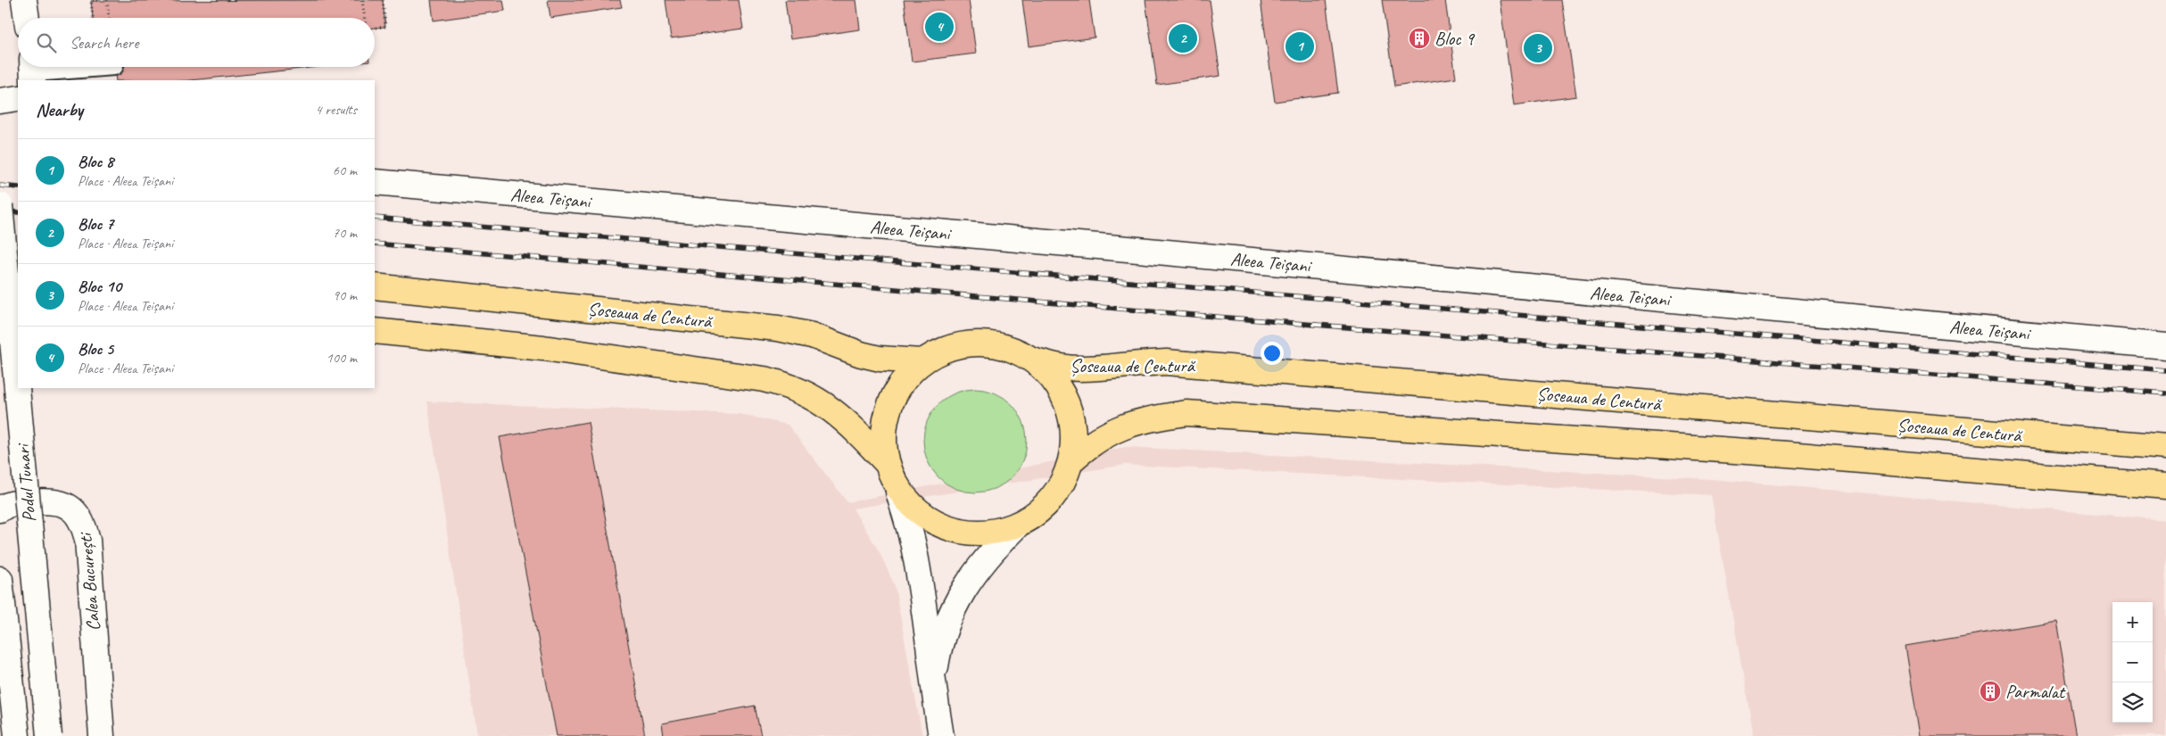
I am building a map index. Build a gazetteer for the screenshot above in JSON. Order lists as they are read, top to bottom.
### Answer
{
  "streets": {
    "main road": ["Șoseaua de Centură"],
    "street": ["Aleea Teișani", "Podul Tunari", "Calea București"]
  },
  "places": {
    "building": ["Bloc 9", "Parmalat"]
  },
  "page": {
    "pins": [
      "4",
      "2",
      "1",
      "3"
    ],
    "search": "Search here",
    "heading": ["Nearby", "4 results"],
    "list": [
      {
        "mark": "1",
        "name": "Bloc 8",
        "note": "Place · Aleea Teișani",
        "value": "60 m"
      },
      {
        "mark": "2",
        "name": "Bloc 7",
        "note": "Place · Aleea Teișani",
        "value": "70 m"
      },
      {
        "mark": "3",
        "name": "Bloc 10",
        "note": "Place · Aleea Teișani",
        "value": "90 m"
      },
      {
        "mark": "4",
        "name": "Bloc 5",
        "note": "Place · Aleea Teișani",
        "value": "100 m"
      }
    ],
    "map_buttons": ["+", "−"]
  }
}
